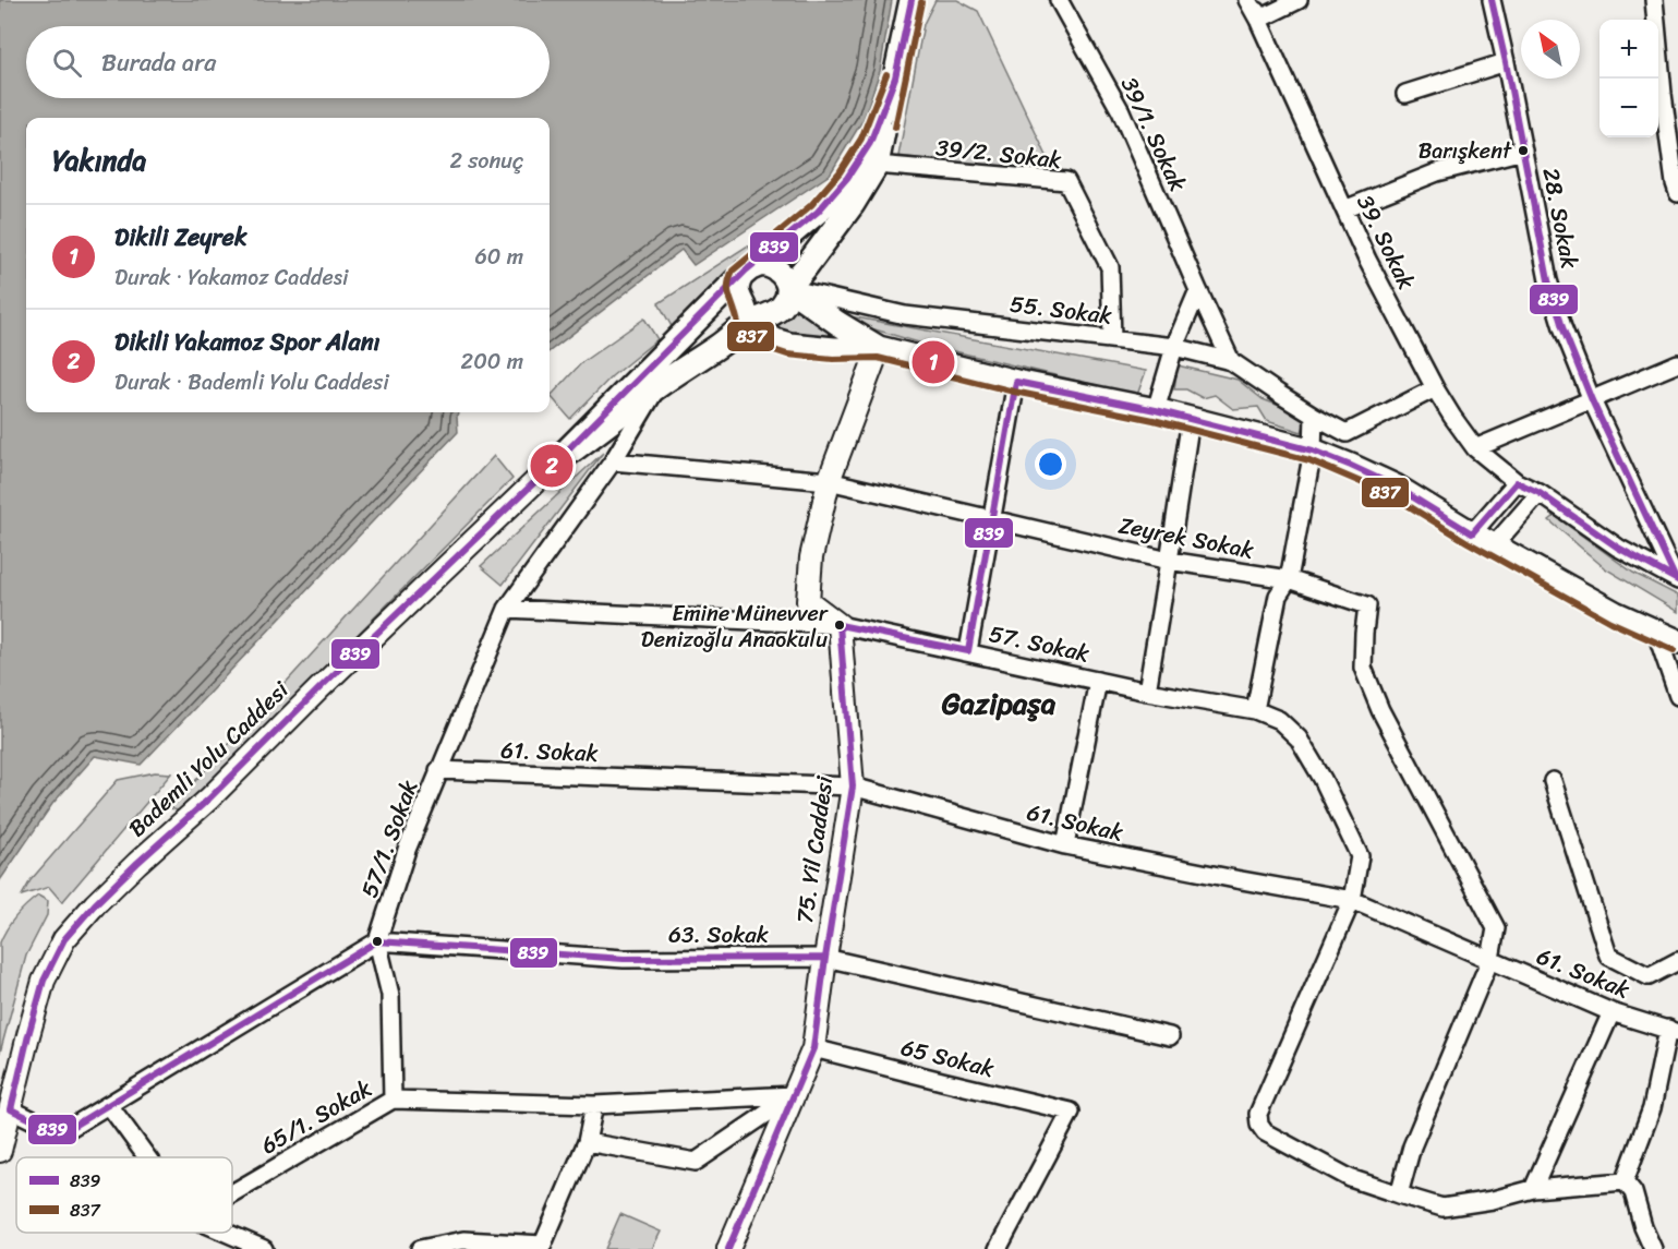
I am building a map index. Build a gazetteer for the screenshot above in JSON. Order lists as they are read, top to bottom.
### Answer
{
  "streets": {
    "street": [
      "39/1. Sokak",
      "39/2. Sokak",
      "28. Sokak",
      "39. Sokak",
      "55. Sokak",
      "Zeyrek Sokak",
      "57. Sokak",
      "61. Sokak",
      "Bademli Yolu Caddesi",
      "57/1. Sokak",
      "75. Yil Caddesi",
      "63. Sokak",
      "65 Sokak",
      "65/1. Sokak"
    ]
  },
  "crossings": [
    ["39/1. Sokak", "55. Sokak"],
    ["39/2. Sokak", "55. Sokak"],
    ["28. Sokak", "39. Sokak"],
    ["39. Sokak", "55. Sokak"],
    ["Zeyrek Sokak", "61. Sokak"],
    ["Zeyrek Sokak", "57/1. Sokak"],
    ["57. Sokak", "61. Sokak"],
    ["57. Sokak", "57/1. Sokak"],
    ["57. Sokak", "75. Yil Caddesi"],
    ["61. Sokak", "57/1. Sokak"],
    ["61. Sokak", "75. Yil Caddesi"],
    ["57/1. Sokak", "63. Sokak"],
    ["75. Yil Caddesi", "63. Sokak"],
    ["75. Yil Caddesi", "65 Sokak"],
    ["75. Yil Caddesi", "65/1. Sokak"]
  ],
  "districts": ["Gazipaşa"],
  "places": ["Barışkent", "Emine Münevver Denizoğlu Anaokulu"],
  "lines": ["transit line 839", "transit line 837"],
  "legend": ["839", "837"],
  "north": "top left",
  "page": {
    "map_buttons": ["+", "−"],
    "search": "Burada ara",
    "heading": ["Yakında", "2 sonuç"],
    "list": [
      {
        "mark": "1",
        "name": "Dikili Zeyrek",
        "note": "Durak · Yakamoz Caddesi",
        "value": "60 m"
      },
      {
        "mark": "2",
        "name": "Dikili Yakamoz Spor Alanı",
        "note": "Durak · Bademli Yolu Caddesi",
        "value": "200 m"
      }
    ],
    "pins": ["1", "2"]
  }
}
